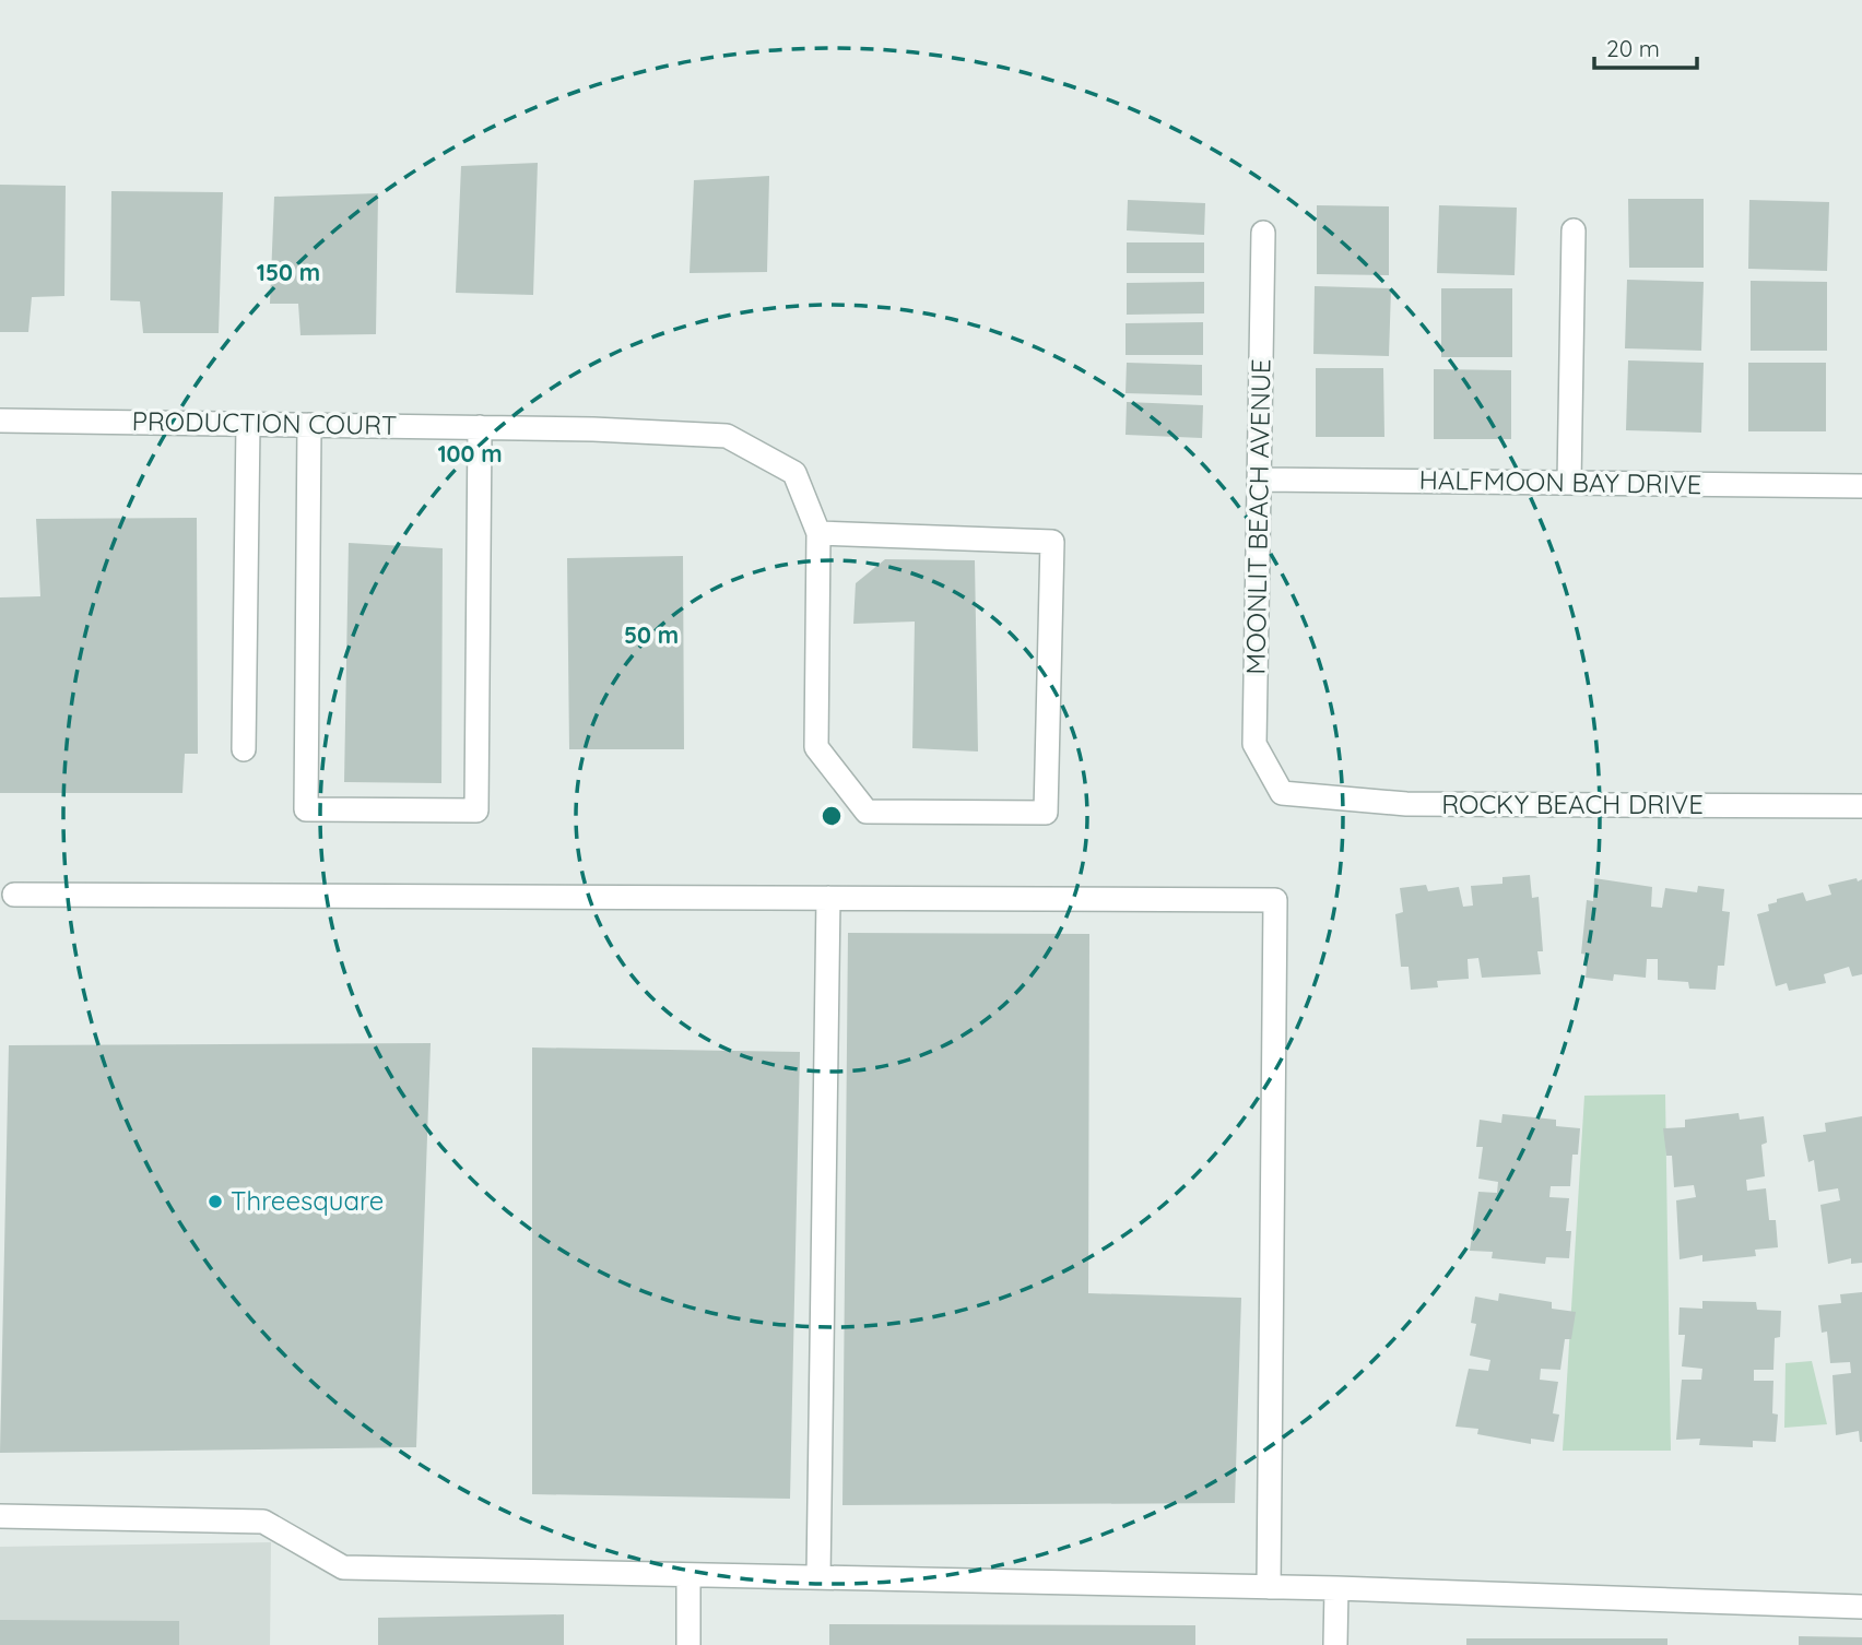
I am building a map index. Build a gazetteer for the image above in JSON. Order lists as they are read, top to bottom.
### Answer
{
  "streets": {
    "street": [
      "PRODUCTION COURT",
      "HALFMOON BAY DRIVE",
      "MOONLIT BEACH AVENUE",
      "ROCKY BEACH DRIVE"
    ]
  },
  "crossings": [
    ["HALFMOON BAY DRIVE", "MOONLIT BEACH AVENUE"],
    ["MOONLIT BEACH AVENUE", "ROCKY BEACH DRIVE"]
  ],
  "places": ["Threesquare"],
  "scale_bar": "20 m",
  "rings": ["150 m", "100 m", "50 m"]
}
